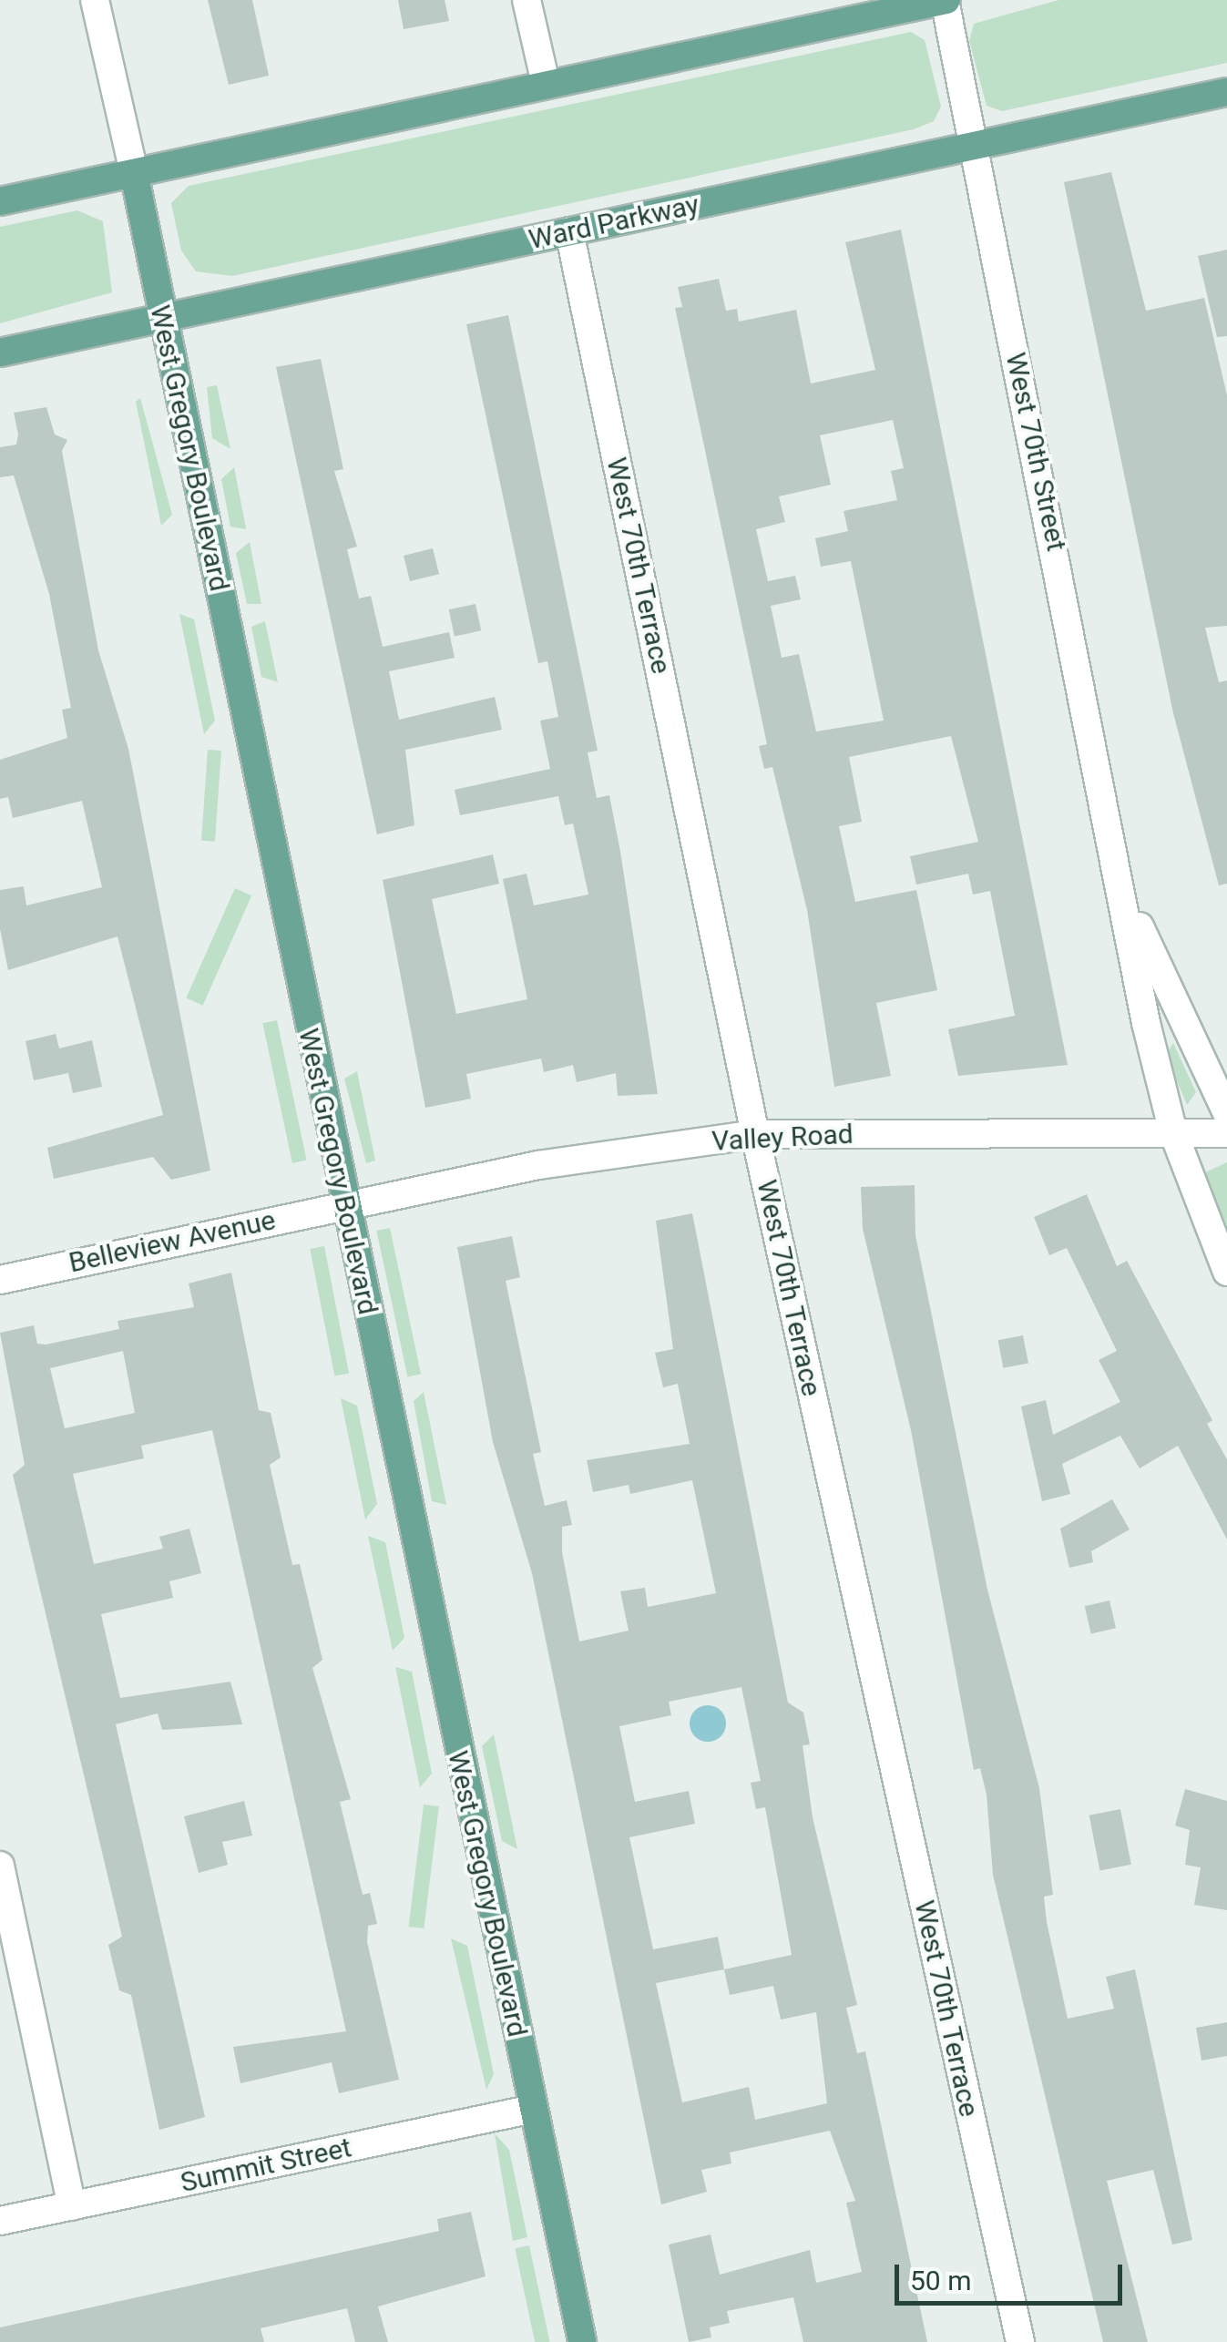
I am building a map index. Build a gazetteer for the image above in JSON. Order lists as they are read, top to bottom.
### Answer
{
  "streets": {
    "main road": ["Ward Parkway", "West Gregory Boulevard"],
    "street": [
      "West 70th Street",
      "West 70th Terrace",
      "Valley Road",
      "Belleview Avenue",
      "Summit Street"
    ]
  },
  "crossings": [
    ["Ward Parkway", "West Gregory Boulevard"],
    ["Ward Parkway", "West 70th Street"],
    ["Ward Parkway", "West 70th Terrace"],
    ["West Gregory Boulevard", "Valley Road"],
    ["West Gregory Boulevard", "Belleview Avenue"],
    ["West Gregory Boulevard", "Summit Street"],
    ["West 70th Street", "Valley Road"],
    ["West 70th Terrace", "Valley Road"],
    ["Valley Road", "Belleview Avenue"]
  ],
  "scale_bar": "50 m"
}
